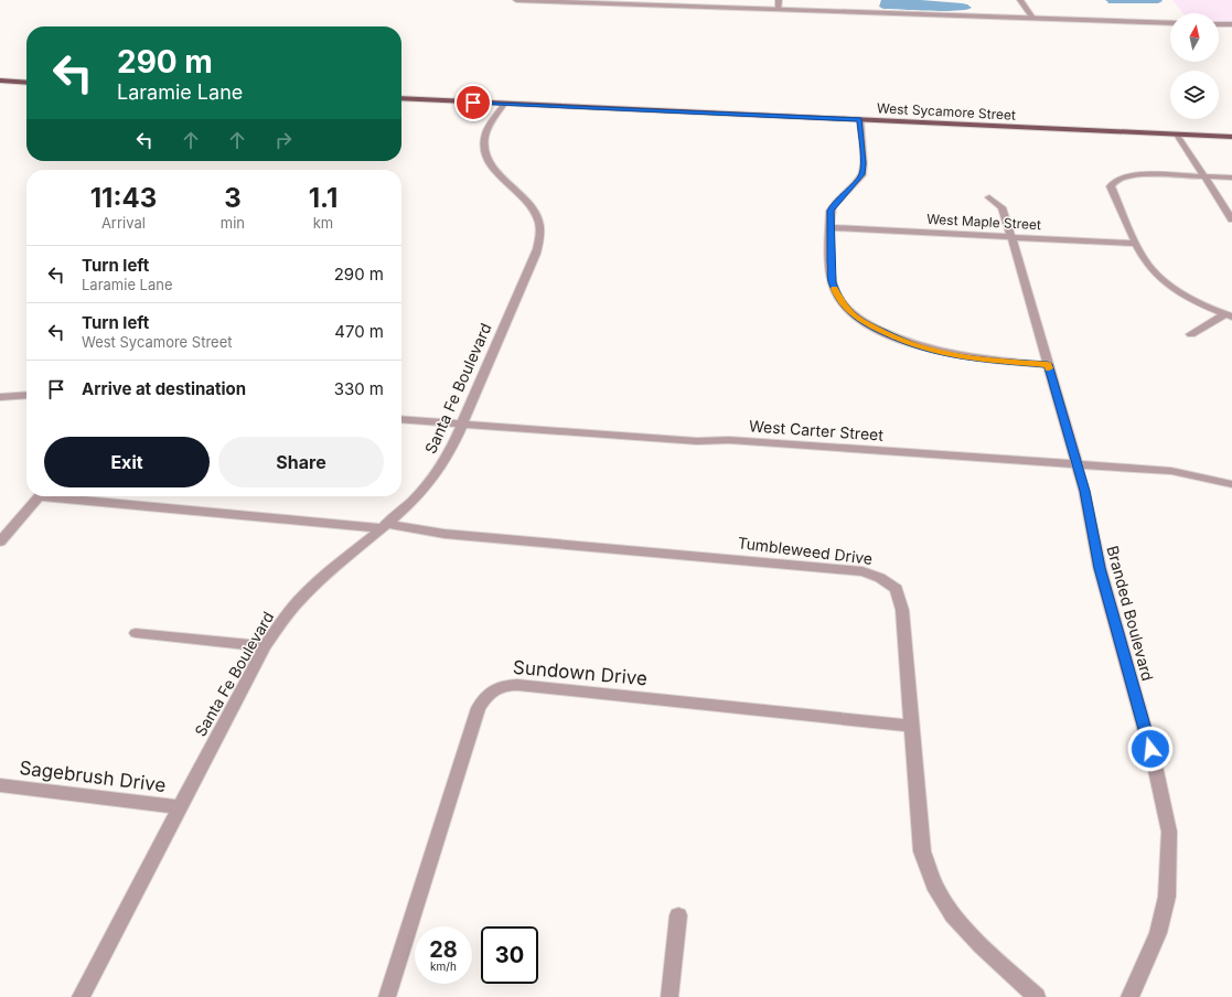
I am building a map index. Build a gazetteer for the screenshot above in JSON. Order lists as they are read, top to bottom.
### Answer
{
  "streets": {
    "main road": ["West Sycamore Street"],
    "street": [
      "West Maple Street",
      "Santa Fe Boulevard",
      "West Carter Street",
      "Tumbleweed Drive",
      "Branded Boulevard",
      "Sundown Drive",
      "Sagebrush Drive"
    ]
  },
  "crossings": [
    ["West Sycamore Street", "Santa Fe Boulevard"],
    ["West Maple Street", "Branded Boulevard"],
    ["Santa Fe Boulevard", "West Carter Street"],
    ["Santa Fe Boulevard", "Tumbleweed Drive"],
    ["Santa Fe Boulevard", "Sagebrush Drive"],
    ["West Carter Street", "Branded Boulevard"],
    ["Tumbleweed Drive", "Sundown Drive"]
  ],
  "north": "top",
  "page": {
    "turn": ["290 m", "Laramie Lane"],
    "eta": [
      "11:43",
      "Arrival",
      "3",
      "min",
      "1.1",
      "km"
    ],
    "list": [
      {
        "name": "Turn left",
        "note": "Laramie Lane",
        "value": "290 m"
      },
      {
        "name": "Turn left",
        "note": "West Sycamore Street",
        "value": "470 m"
      },
      {
        "name": "Arrive at destination",
        "value": "330 m"
      }
    ],
    "buttons": ["Exit", "Share"],
    "speed": "28 km/h",
    "limit": "30"
  }
}
